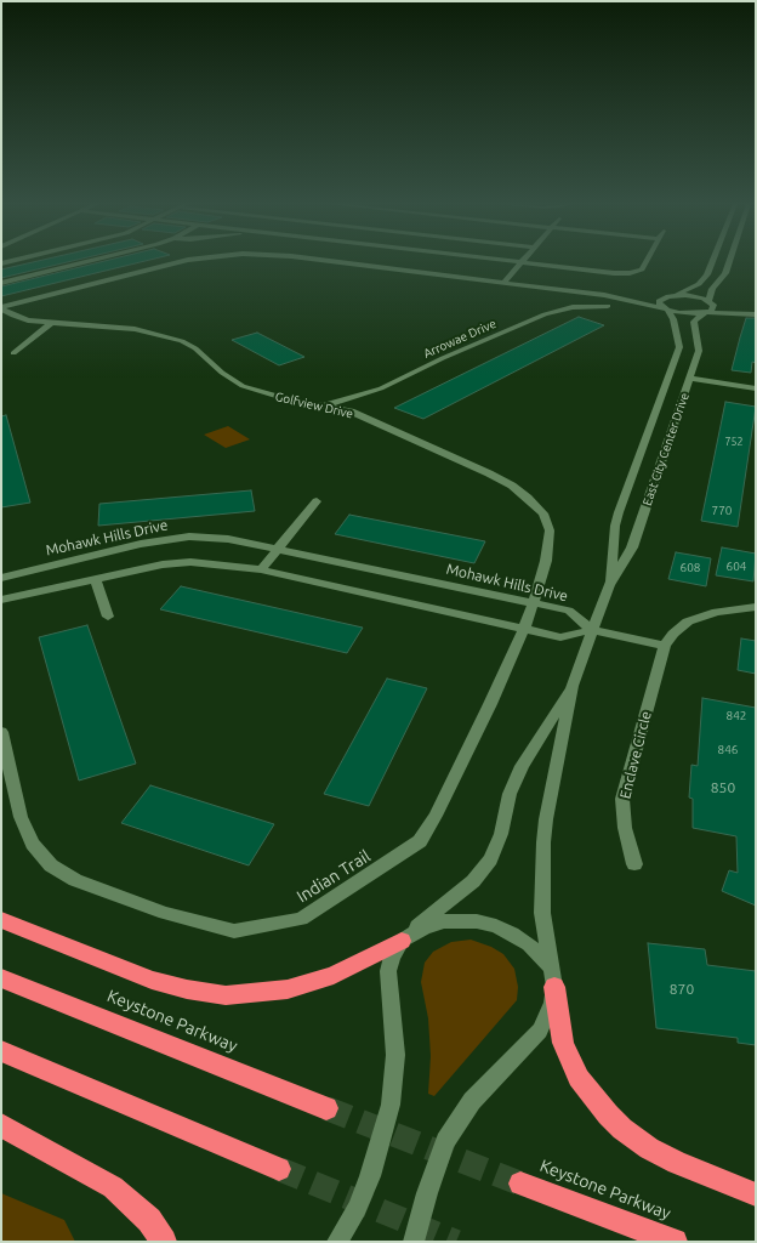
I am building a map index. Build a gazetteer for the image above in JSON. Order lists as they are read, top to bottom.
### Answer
{
  "streets": {
    "highway": ["Keystone Parkway"],
    "street": [
      "Arrowae Drive",
      "Golfview Drive",
      "East City Center Drive",
      "Mohawk Hills Drive",
      "Enclave Circle",
      "Indian Trail"
    ]
  },
  "crossings": [
    ["Arrowae Drive", "Golfview Drive"],
    ["Golfview Drive", "Mohawk Hills Drive"],
    ["Golfview Drive", "Indian Trail"],
    ["East City Center Drive", "Mohawk Hills Drive"]
  ],
  "house_numbers": [
    "752",
    "770",
    "604",
    "608",
    "842",
    "846",
    "850",
    "870"
  ]
}
